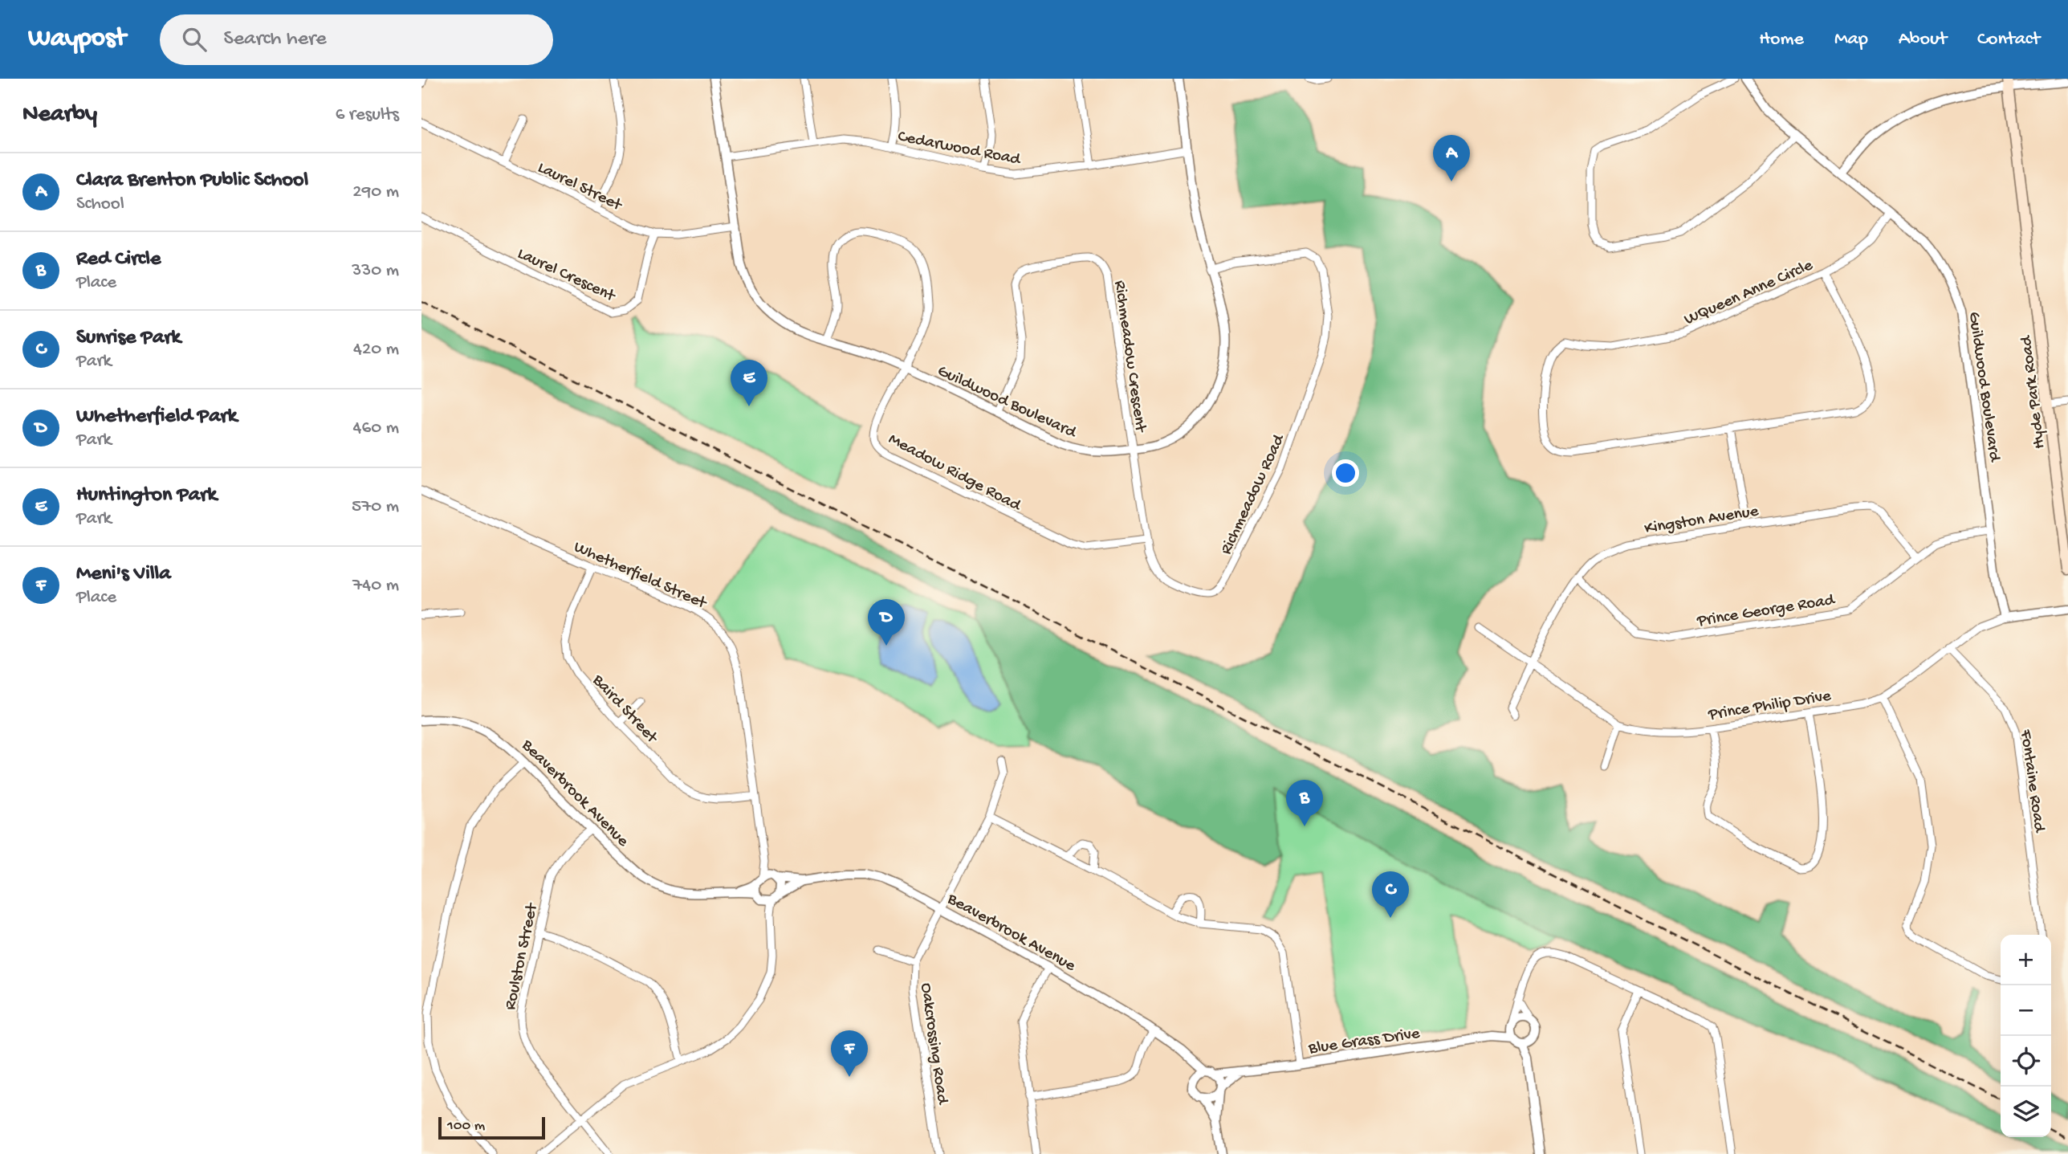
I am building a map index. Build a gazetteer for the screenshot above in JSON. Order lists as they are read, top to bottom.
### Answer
{
  "streets": {
    "main road": ["Hyde Park Road"],
    "street": [
      "Cedarwood Road",
      "Laurel Street",
      "Laurel Crescent",
      "WQueen Anne Circle",
      "Richmeadow Crescent",
      "Guildwood Boulevard",
      "Meadow Ridge Road",
      "Richmeadow Road",
      "Kingston Avenue",
      "Whetherfield Street",
      "Prince George Road",
      "Prince Philip Drive",
      "Baird Street",
      "Fontaine Road",
      "Beaverbrook Avenue",
      "Roulston Street",
      "Blue Grass Drive",
      "Oakcrossing Road"
    ]
  },
  "crossings": [
    ["Cedarwood Road", "Guildwood Boulevard"],
    ["Laurel Street", "Laurel Crescent"],
    ["Laurel Street", "Guildwood Boulevard"],
    ["Richmeadow Crescent", "Guildwood Boulevard"],
    ["Richmeadow Crescent", "Richmeadow Road"],
    ["Guildwood Boulevard", "Meadow Ridge Road"],
    ["Guildwood Boulevard", "Richmeadow Road"],
    ["Guildwood Boulevard", "Prince George Road"],
    ["Guildwood Boulevard", "Prince Philip Drive"],
    ["Meadow Ridge Road", "Richmeadow Road"],
    ["Kingston Avenue", "Prince George Road"],
    ["Kingston Avenue", "Prince Philip Drive"],
    ["Whetherfield Street", "Baird Street"],
    ["Whetherfield Street", "Beaverbrook Avenue"],
    ["Prince Philip Drive", "Fontaine Road"],
    ["Beaverbrook Avenue", "Roulston Street"],
    ["Beaverbrook Avenue", "Blue Grass Drive"],
    ["Beaverbrook Avenue", "Oakcrossing Road"]
  ],
  "scale_bar": "100 m",
  "page": {
    "header": "Waypost",
    "search": "Search here",
    "nav": [
      "Home",
      "Map",
      "About",
      "Contact"
    ],
    "heading": ["Nearby", "6 results"],
    "pins": [
      "A",
      "E",
      "D",
      "B",
      "C",
      "F"
    ],
    "list": [
      {
        "mark": "A",
        "name": "Clara Brenton Public School",
        "note": "School",
        "value": "290 m"
      },
      {
        "mark": "B",
        "name": "Red Circle",
        "note": "Place",
        "value": "330 m"
      },
      {
        "mark": "C",
        "name": "Sunrise Park",
        "note": "Park",
        "value": "420 m"
      },
      {
        "mark": "D",
        "name": "Whetherfield Park",
        "note": "Park",
        "value": "460 m"
      },
      {
        "mark": "E",
        "name": "Huntington Park",
        "note": "Park",
        "value": "570 m"
      },
      {
        "mark": "F",
        "name": "Meni's Villa",
        "note": "Place",
        "value": "740 m"
      }
    ],
    "map_buttons": ["+", "−"],
    "scale": "100 m"
  }
}
